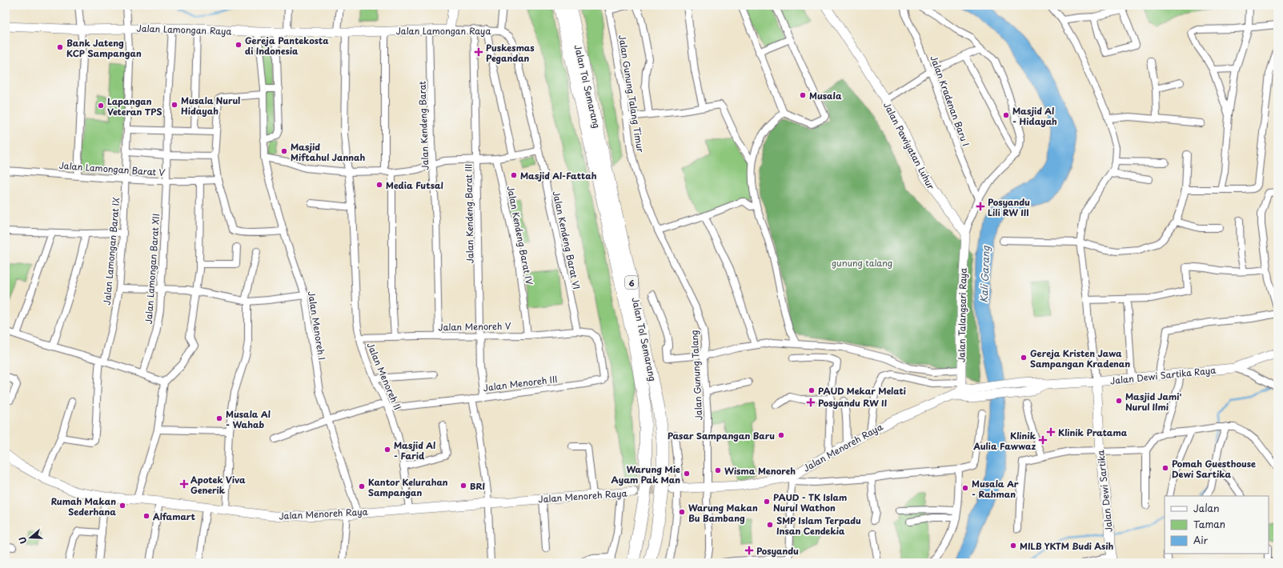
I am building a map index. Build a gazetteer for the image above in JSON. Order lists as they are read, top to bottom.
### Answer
{
  "streets": {
    "highway": ["Jalan Tol Semarang", "6"],
    "main road": [
      "Jalan Lamongan Raya",
      "Jalan Pawiyatan Luhur",
      "Jalan Talangsari Raya",
      "Jalan Dewi Sartika Raya",
      "Jalan Menoreh Raya",
      "Jalan Dewi Sartika"
    ],
    "street": [
      "Jalan Gunung Talang Timur",
      "Jalan Kradenan Baru I",
      "Jalan Kendeng Barat",
      "Jalan Lamongan Barat V",
      "Jalan Kendeng Barat III",
      "Jalan Kendeng Barat IV",
      "Jalan Kendeng Barat VI",
      "Jalan Lamongan Barat IX",
      "Jalan Lamongan Barat XII",
      "Jalan Menoreh I",
      "Jalan Menoreh V",
      "Jalan Gunung Talang",
      "Jalan Menoreh II",
      "Jalan Menoreh III"
    ]
  },
  "crossings": [
    ["Jalan Lamongan Raya", "Jalan Kendeng Barat"],
    ["Jalan Lamongan Raya", "Jalan Kendeng Barat III"],
    ["Jalan Lamongan Raya", "Jalan Kendeng Barat VI"],
    ["Jalan Lamongan Raya", "Jalan Lamongan Barat IX"],
    ["Jalan Lamongan Raya", "Jalan Lamongan Barat XII"],
    ["Jalan Lamongan Raya", "Jalan Menoreh I"],
    ["Jalan Lamongan Raya", "Jalan Menoreh II"],
    ["Jalan Gunung Talang Timur", "Jalan Gunung Talang"],
    ["Jalan Kendeng Barat", "Jalan Menoreh V"],
    ["Jalan Pawiyatan Luhur", "Jalan Talangsari Raya"],
    ["Jalan Lamongan Barat V", "Jalan Lamongan Barat IX"],
    ["Jalan Lamongan Barat V", "Jalan Lamongan Barat XII"],
    ["Jalan Kendeng Barat III", "Jalan Menoreh V"],
    ["Jalan Kendeng Barat III", "Jalan Menoreh III"],
    ["Jalan Kendeng Barat IV", "Jalan Menoreh V"],
    ["Jalan Kendeng Barat VI", "Jalan Menoreh V"],
    ["Jalan Talangsari Raya", "Jalan Dewi Sartika Raya"],
    ["Jalan Talangsari Raya", "Jalan Menoreh Raya"],
    ["Jalan Menoreh I", "Jalan Menoreh III"],
    ["Jalan Menoreh I", "Jalan Menoreh Raya"],
    ["Jalan Menoreh V", "Jalan Menoreh II"],
    ["Jalan Menoreh V", "Jalan Menoreh III"],
    ["Jalan Gunung Talang", "Jalan Menoreh Raya"],
    ["Jalan Dewi Sartika Raya", "Jalan Menoreh Raya"],
    ["Jalan Dewi Sartika Raya", "Jalan Dewi Sartika"],
    ["Jalan Menoreh II", "Jalan Menoreh III"],
    ["Jalan Menoreh II", "Jalan Menoreh Raya"]
  ],
  "water": ["Kali Garang"],
  "parks": ["gunung talang"],
  "places": {
    "other": [
      "Gereja Pantekosta di Indonesia",
      "Bank Jateng KCP Sampangan",
      "Musala",
      "Musala Nurul Hidayah",
      "Lapangan Veteran TPS",
      "Masjid Al - Hidayah",
      "Masjid Miftahul Jannah",
      "Masjid Al-Fattah",
      "Media Futsal",
      "Gereja Kristen Jawa Sampangan Kradenan",
      "PAUD Mekar Melati",
      "Masjid Jami' Nurul Ilmi",
      "Musala Al - Wahab",
      "Pasar Sampangan Baru",
      "Masjid Al - Farid",
      "Pomah Guesthouse Dewi Sartika",
      "Wisma Menoreh",
      "Warung Mie Ayam Pak Man",
      "BRI",
      "Kantor Kelurahan Sampangan",
      "Musala Ar - Rahman",
      "PAUD - TK Islam Nurul Wathon",
      "Rumah Makan Sederhana",
      "Warung Makan Bu Bambang",
      "Alfamart",
      "SMP Islam Terpadu Insan Cendekia",
      "MILB YKTM Budi Asih"
    ],
    "health": [
      "Puskesmas Pegandan",
      "Posyandu Lili RW III",
      "Posyandu RW II",
      "Klinik Pratama",
      "Klinik Aulia Fawwaz",
      "Apotek Viva Generik",
      "Posyandu"
    ]
  },
  "legend": ["Jalan", "Taman", "Air"],
  "north": "left"
}
